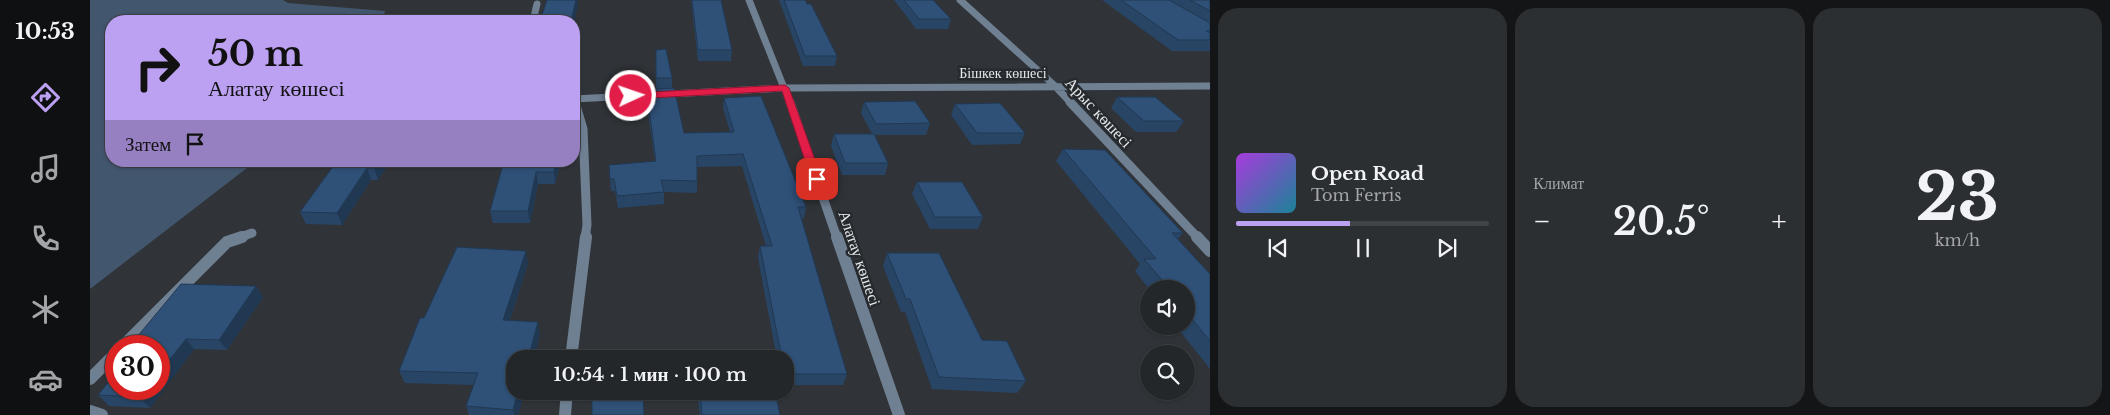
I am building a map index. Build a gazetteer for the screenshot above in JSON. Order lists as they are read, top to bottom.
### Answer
{
  "streets": {
    "street": ["Бішкек көшесі", "Арыс көшесі", "Алатау көшесі"]
  },
  "crossings": [
    ["Бішкек көшесі", "Арыс көшесі"],
    ["Бішкек көшесі", "Алатау көшесі"]
  ],
  "page": {
    "tabs": "10:53",
    "tile": [
      "Климат",
      ["23", "km/h"]
    ],
    "turn": ["50 m", "Алатау көшесі"],
    "then": "Затем",
    "song": ["Open Road", "Tom Ferris"],
    "heat": ["−", "20.5°", "+"],
    "limit": "30",
    "trip": "10:54 · 1 мин · 100 m"
  }
}
